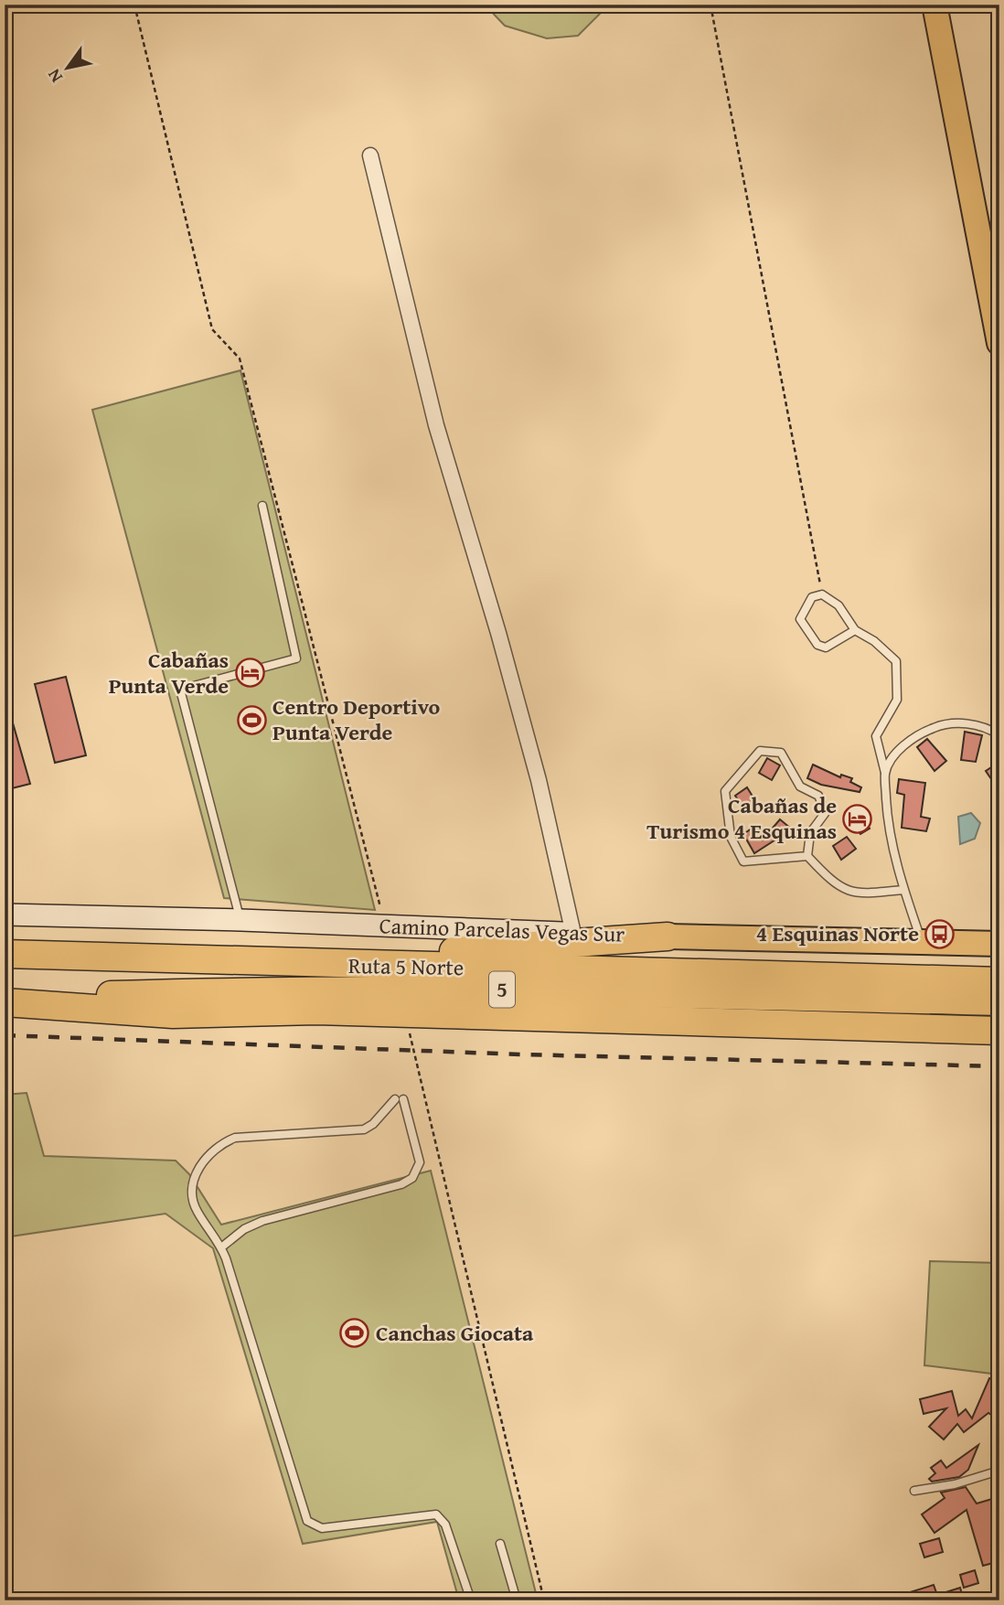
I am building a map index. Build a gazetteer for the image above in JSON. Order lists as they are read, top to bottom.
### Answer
{
  "streets": {
    "highway": ["Ruta 5 Norte", "5"],
    "main road": ["Camino Parcelas Vegas Sur"]
  },
  "places": {
    "hotel": ["Cabañas Punta Verde", "Cabañas de Turismo 4 Esquinas"],
    "sports": ["Centro Deportivo Punta Verde", "Canchas Giocata"],
    "bus stop": ["4 Esquinas Norte"]
  },
  "north": "bottom left"
}
